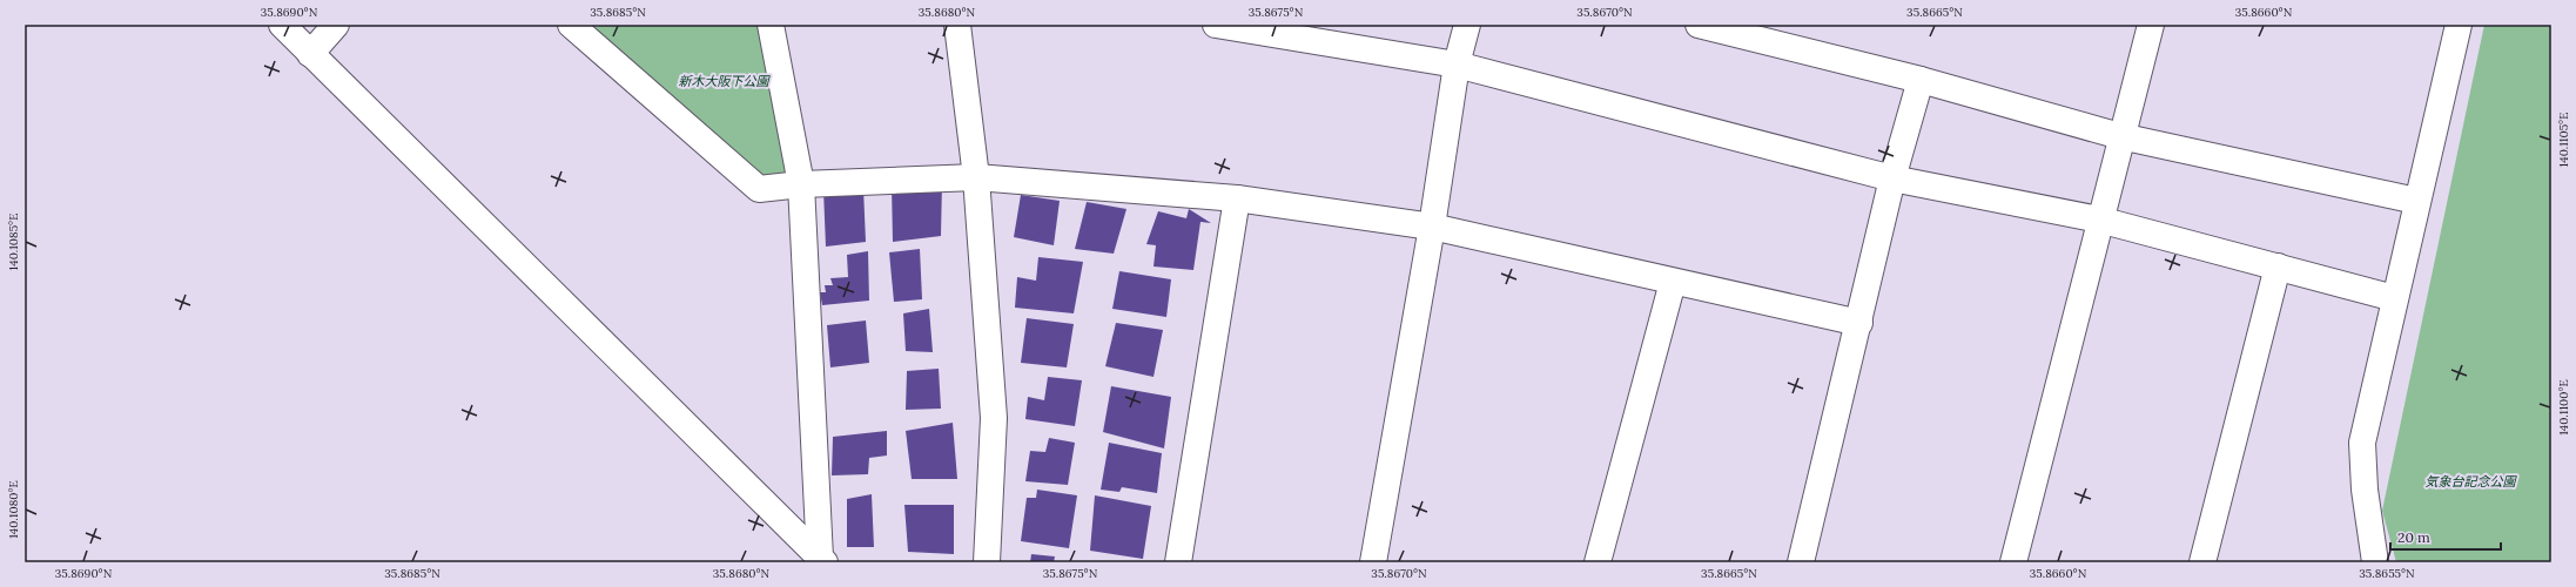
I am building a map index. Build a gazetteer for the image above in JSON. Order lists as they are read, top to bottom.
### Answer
{
  "parks": ["新木大阪下公園", "気象台記念公園"],
  "scale_bar": "20 m",
  "coordinates": [
    "35.8690°N",
    "35.8685°N",
    "35.8680°N",
    "35.8675°N",
    "35.8670°N",
    "35.8665°N",
    "35.8660°N",
    "140.1105°E",
    "140.1085°E",
    "140.1100°E",
    "140.1080°E",
    "35.8655°N"
  ]
}
